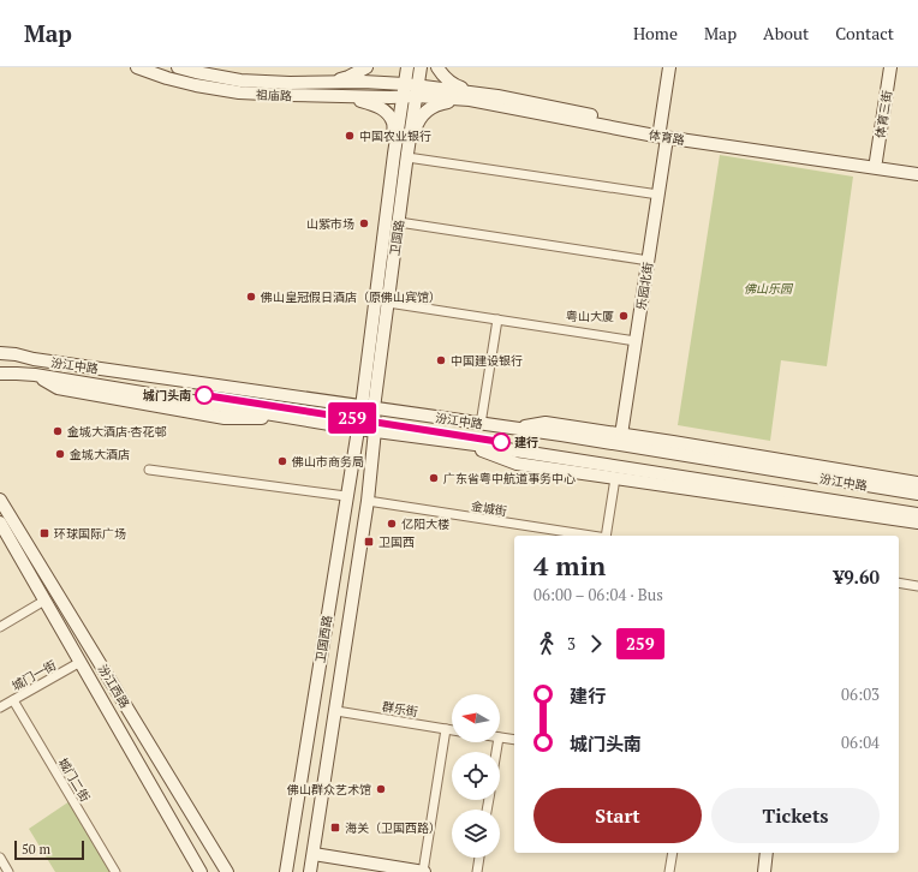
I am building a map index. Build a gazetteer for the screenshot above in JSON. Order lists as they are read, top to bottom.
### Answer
{
  "streets": {
    "main road": [
      "祖庙路",
      "体育三街",
      "体育路",
      "卫国路",
      "乐园北街",
      "汾江中路",
      "卫国西路",
      "汾江西路"
    ],
    "street": [
      "金城街",
      "城门一街",
      "群乐街",
      "城门二街"
    ]
  },
  "crossings": [
    ["祖庙路", "体育路"],
    ["祖庙路", "卫国路"],
    ["体育三街", "体育路"],
    ["体育路", "卫国路"],
    ["体育路", "乐园北街"],
    ["卫国路", "汾江中路"],
    ["卫国路", "卫国西路"],
    ["汾江中路", "卫国西路"],
    ["金城街", "卫国西路"],
    ["卫国西路", "群乐街"],
    ["城门一街", "汾江西路"],
    ["城门一街", "城门二街"]
  ],
  "parks": ["佛山乐园"],
  "places": {
    "other": [
      "中国农业银行",
      "山紫市场",
      "佛山皇冠假日酒店（原佛山宾馆）",
      "粤山大厦",
      "中国建设银行",
      "城门头南",
      "金城大酒店·杏花邨",
      "建行",
      "金城大酒店",
      "佛山市商务局",
      "广东省粤中航道事务中心",
      "亿阳大楼",
      "佛山群众艺术馆"
    ],
    "transit": ["环球国际广场", "卫国西", "海关（卫国西路）"]
  },
  "lines": ["bus line 259"],
  "scale_bar": "50 m",
  "north": "left",
  "page": {
    "header": "Map",
    "nav": [
      "Home",
      "Map",
      "About",
      "Contact"
    ],
    "on_map": "259",
    "heading": ["4 min", "06:00 – 06:04 · Bus", "¥9.60"],
    "legs": ["3", "259"],
    "list": [
      {
        "name": "建行",
        "value": "06:03"
      },
      {
        "name": "城门头南",
        "value": "06:04"
      }
    ],
    "buttons": ["Start", "Tickets"],
    "scale": "50 m"
  }
}
